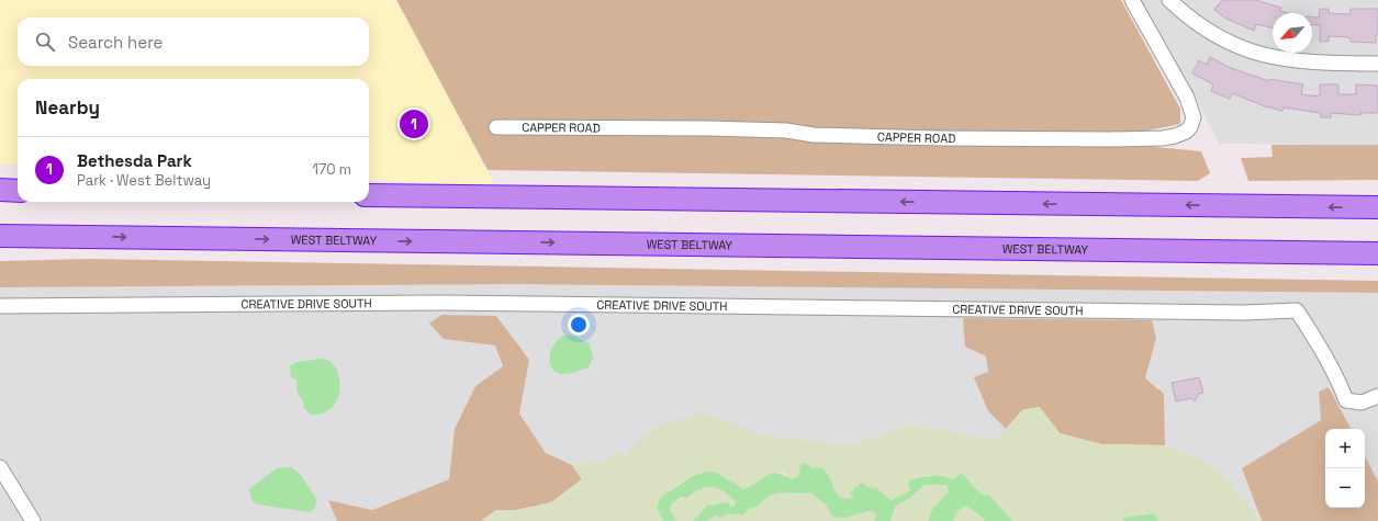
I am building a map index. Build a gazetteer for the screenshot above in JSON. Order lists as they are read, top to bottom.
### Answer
{
  "streets": {
    "highway": ["WEST BELTWAY"],
    "street": ["CAPPER ROAD", "CREATIVE DRIVE SOUTH"]
  },
  "north": "bottom left",
  "page": {
    "search": "Search here",
    "heading": "Nearby",
    "pins": "1",
    "list": [
      {
        "mark": "1",
        "name": "Bethesda Park",
        "note": "Park · West Beltway",
        "value": "170 m"
      }
    ],
    "map_buttons": ["+", "−"]
  }
}
